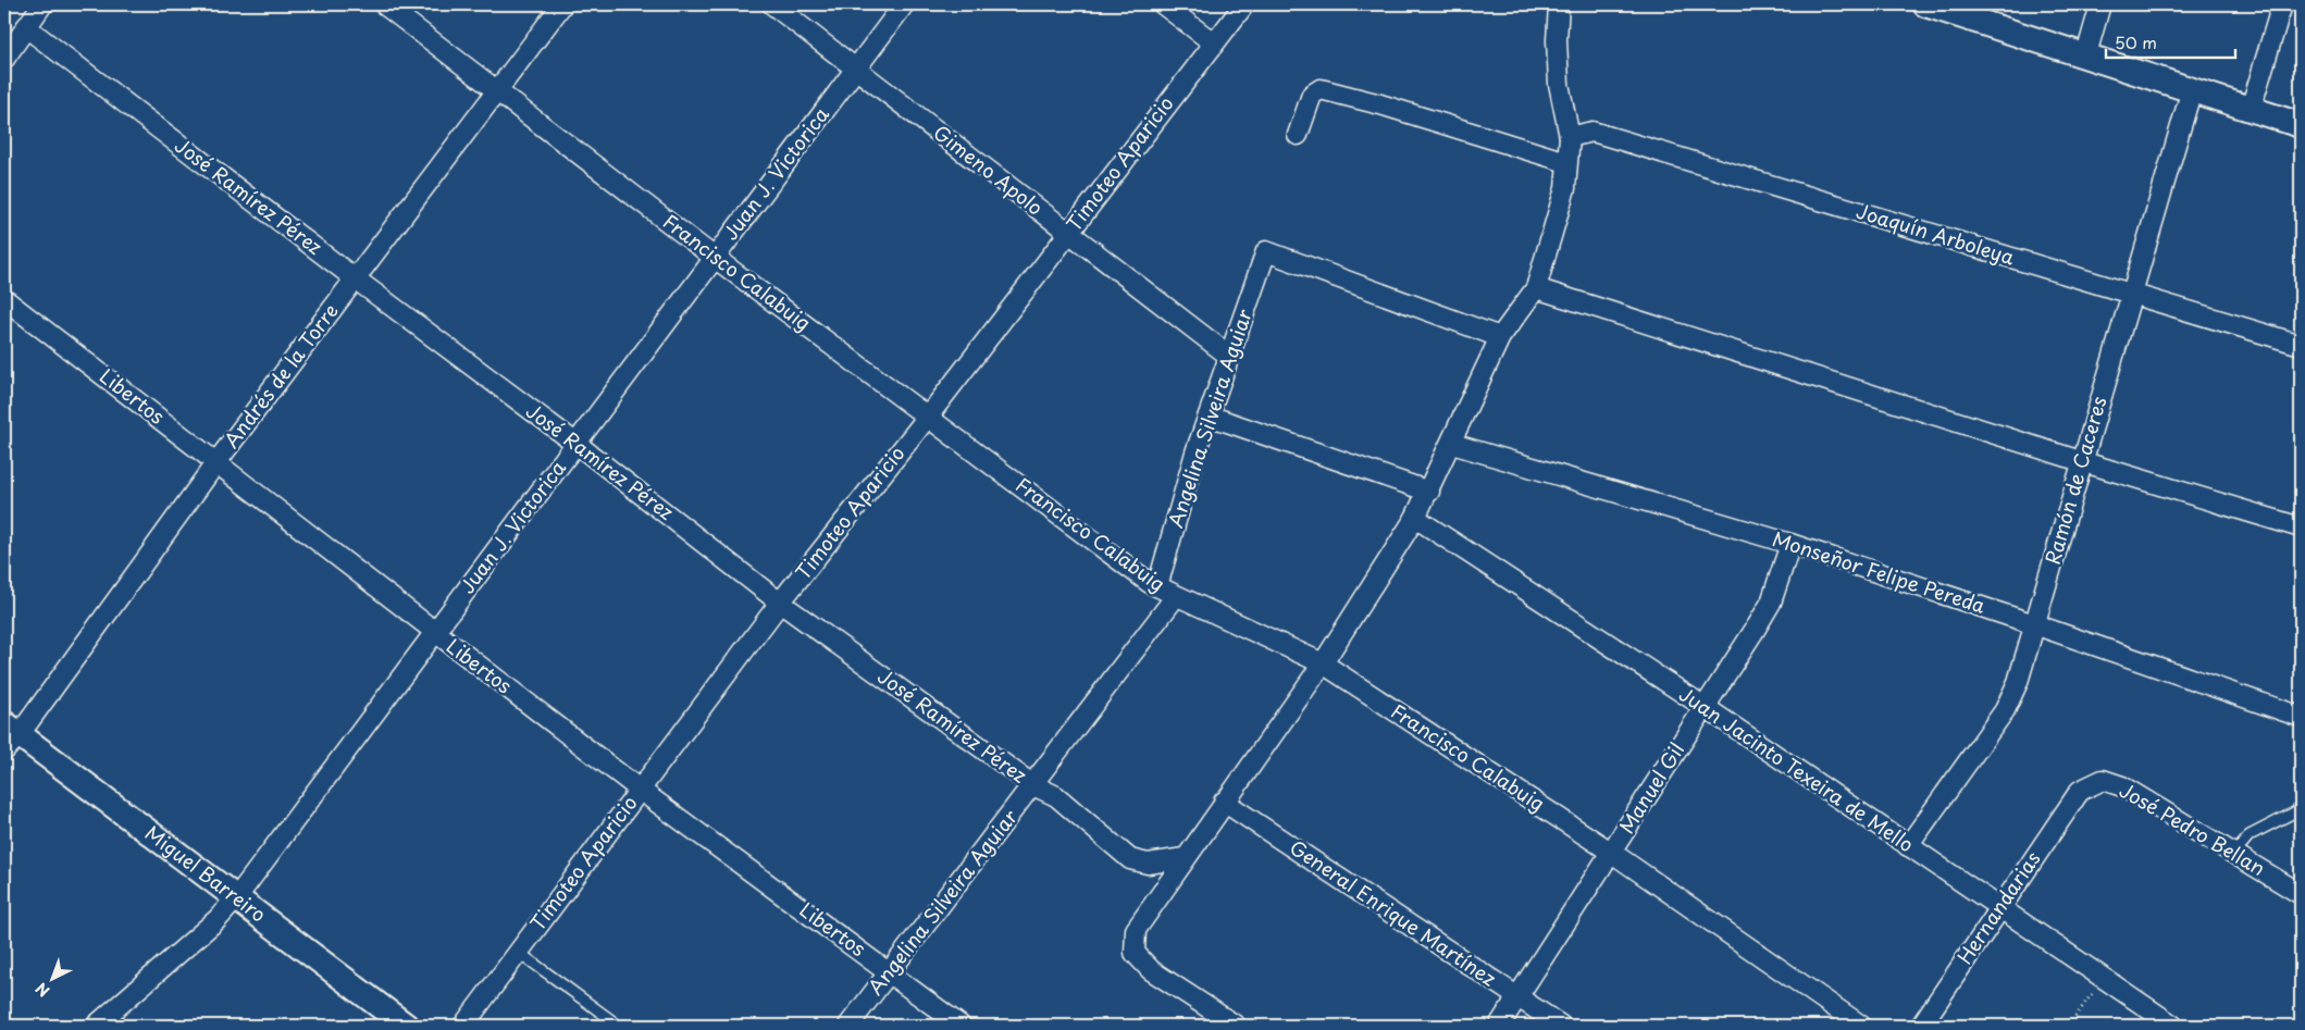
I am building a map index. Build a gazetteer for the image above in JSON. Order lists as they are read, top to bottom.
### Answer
{
  "streets": {
    "street": [
      "Timoteo Aparicio",
      "Gimeno Apolo",
      "Juan J. Victorica",
      "José Ramírez Pérez",
      "Joaquín Arboleya",
      "Francisco Calabuig",
      "Andrés de la Torre",
      "Libertos",
      "Angelina Silveira Aguiar",
      "Ramón de Caceres",
      "Monseñor Felipe Pereda",
      "Juan Jacinto Texeira de Mello",
      "Manuel Gil",
      "José Pedro Bellan",
      "Miguel Barreiro",
      "Hernandarias",
      "General Enrique Martínez"
    ]
  },
  "crossings": [
    ["Timoteo Aparicio", "Gimeno Apolo"],
    ["Timoteo Aparicio", "José Ramírez Pérez"],
    ["Timoteo Aparicio", "Francisco Calabuig"],
    ["Timoteo Aparicio", "Libertos"],
    ["Gimeno Apolo", "Juan J. Victorica"],
    ["Gimeno Apolo", "Angelina Silveira Aguiar"],
    ["Juan J. Victorica", "José Ramírez Pérez"],
    ["Juan J. Victorica", "Francisco Calabuig"],
    ["Juan J. Victorica", "Libertos"],
    ["Juan J. Victorica", "Miguel Barreiro"],
    ["José Ramírez Pérez", "Andrés de la Torre"],
    ["José Ramírez Pérez", "Angelina Silveira Aguiar"],
    ["Joaquín Arboleya", "Ramón de Caceres"],
    ["Francisco Calabuig", "Andrés de la Torre"],
    ["Francisco Calabuig", "Angelina Silveira Aguiar"],
    ["Francisco Calabuig", "Manuel Gil"],
    ["Andrés de la Torre", "Libertos"],
    ["Andrés de la Torre", "Miguel Barreiro"],
    ["Libertos", "Angelina Silveira Aguiar"],
    ["Ramón de Caceres", "Monseñor Felipe Pereda"],
    ["Ramón de Caceres", "Juan Jacinto Texeira de Mello"],
    ["Monseñor Felipe Pereda", "Manuel Gil"],
    ["Juan Jacinto Texeira de Mello", "Manuel Gil"],
    ["Juan Jacinto Texeira de Mello", "Hernandarias"],
    ["Manuel Gil", "General Enrique Martínez"],
    ["José Pedro Bellan", "Hernandarias"]
  ],
  "scale_bar": "50 m",
  "north": "bottom left"
}
